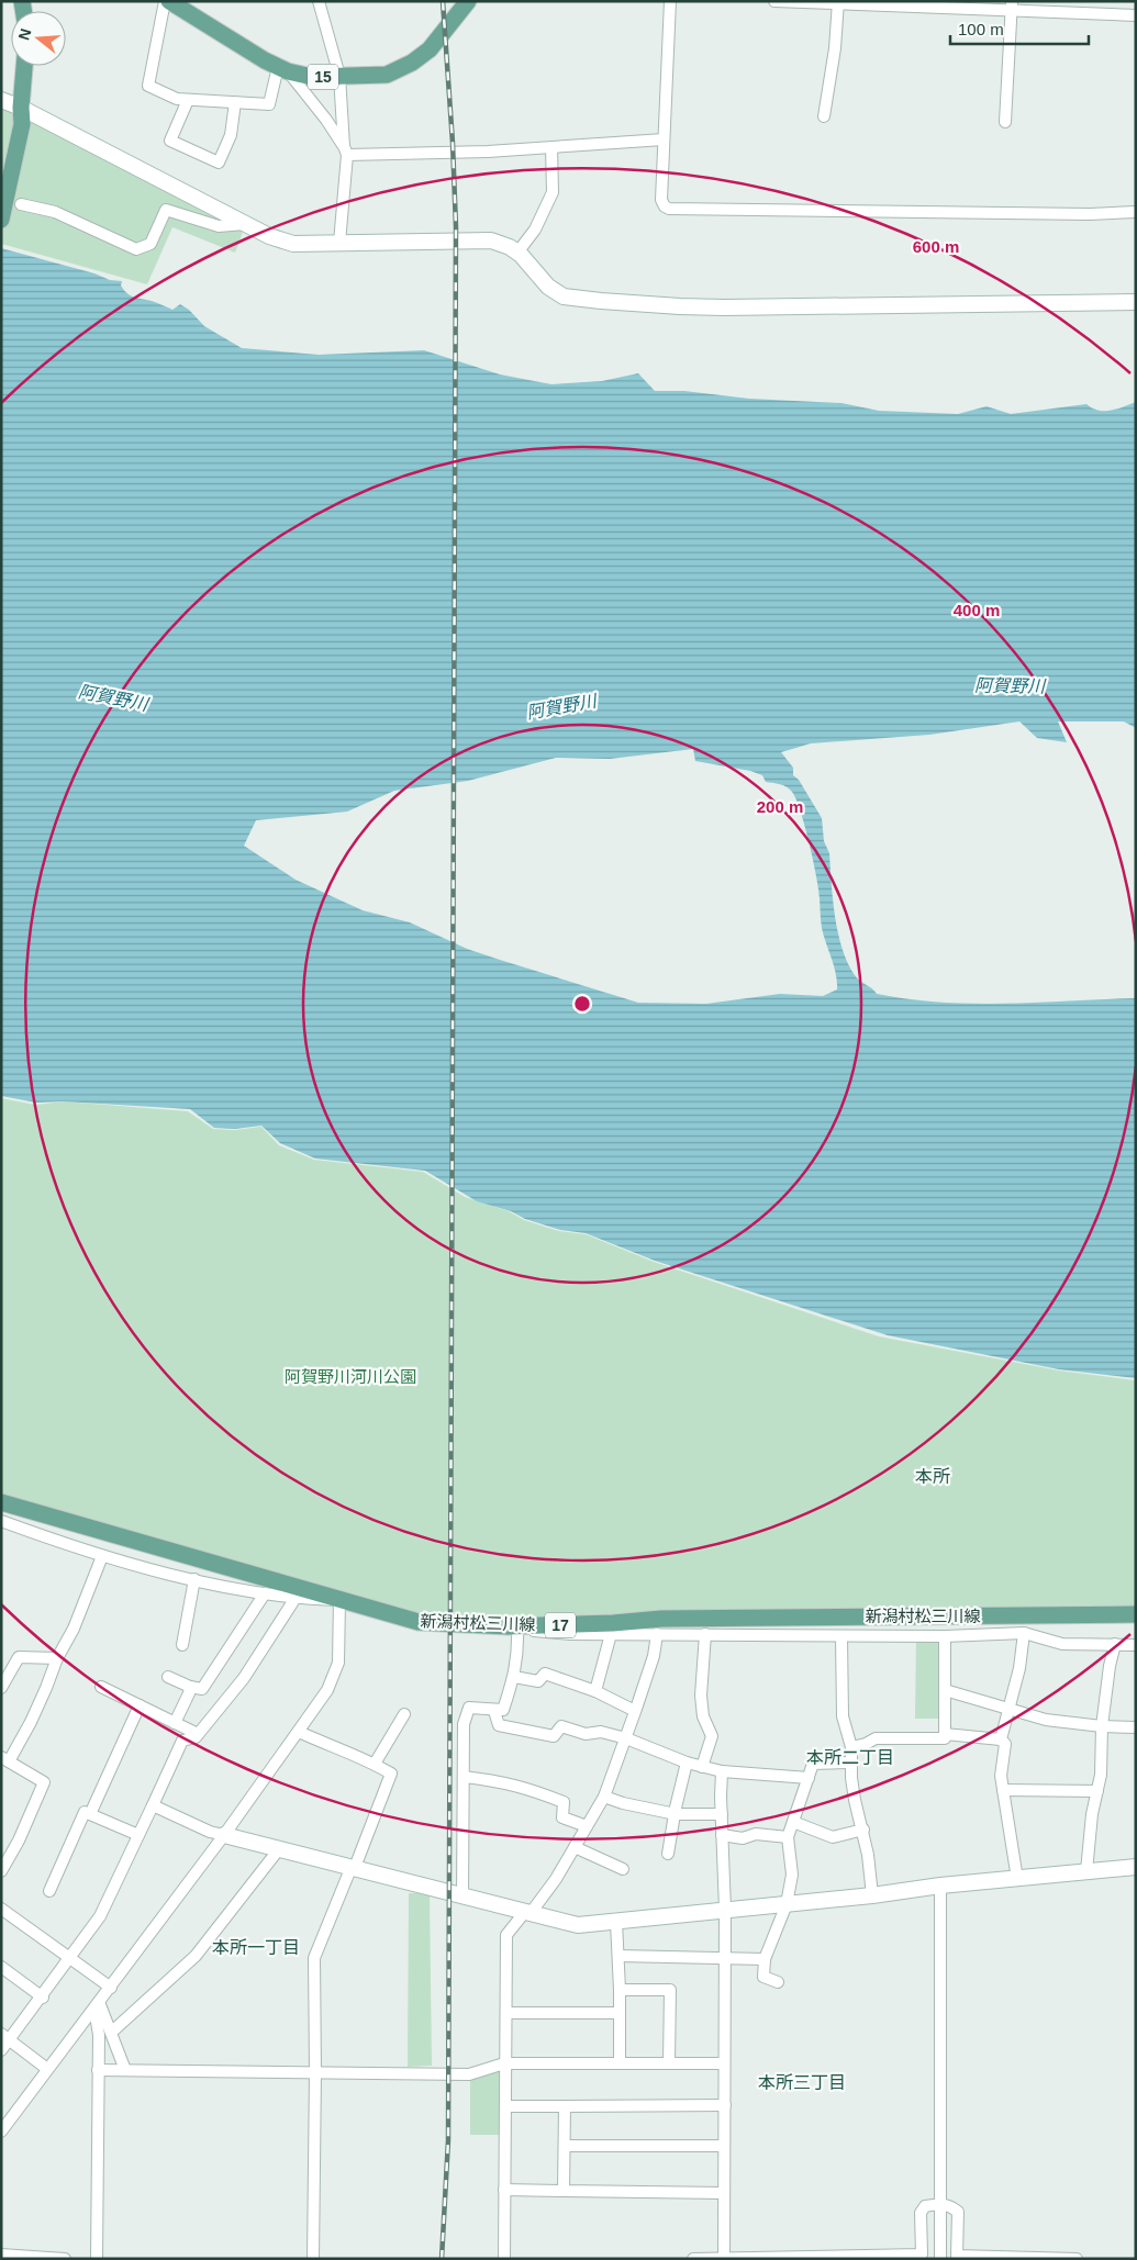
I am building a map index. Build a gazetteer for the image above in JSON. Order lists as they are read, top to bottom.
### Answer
{
  "streets": {
    "main road": ["15", "新潟村松三川線", "17"]
  },
  "districts": [
    "本所",
    "本所二丁目",
    "本所一丁目",
    "本所三丁目"
  ],
  "water": ["阿賀野川"],
  "parks": ["阿賀野川河川公園"],
  "scale_bar": "100 m",
  "north": "left",
  "rings": ["600 m", "400 m", "200 m"]
}
